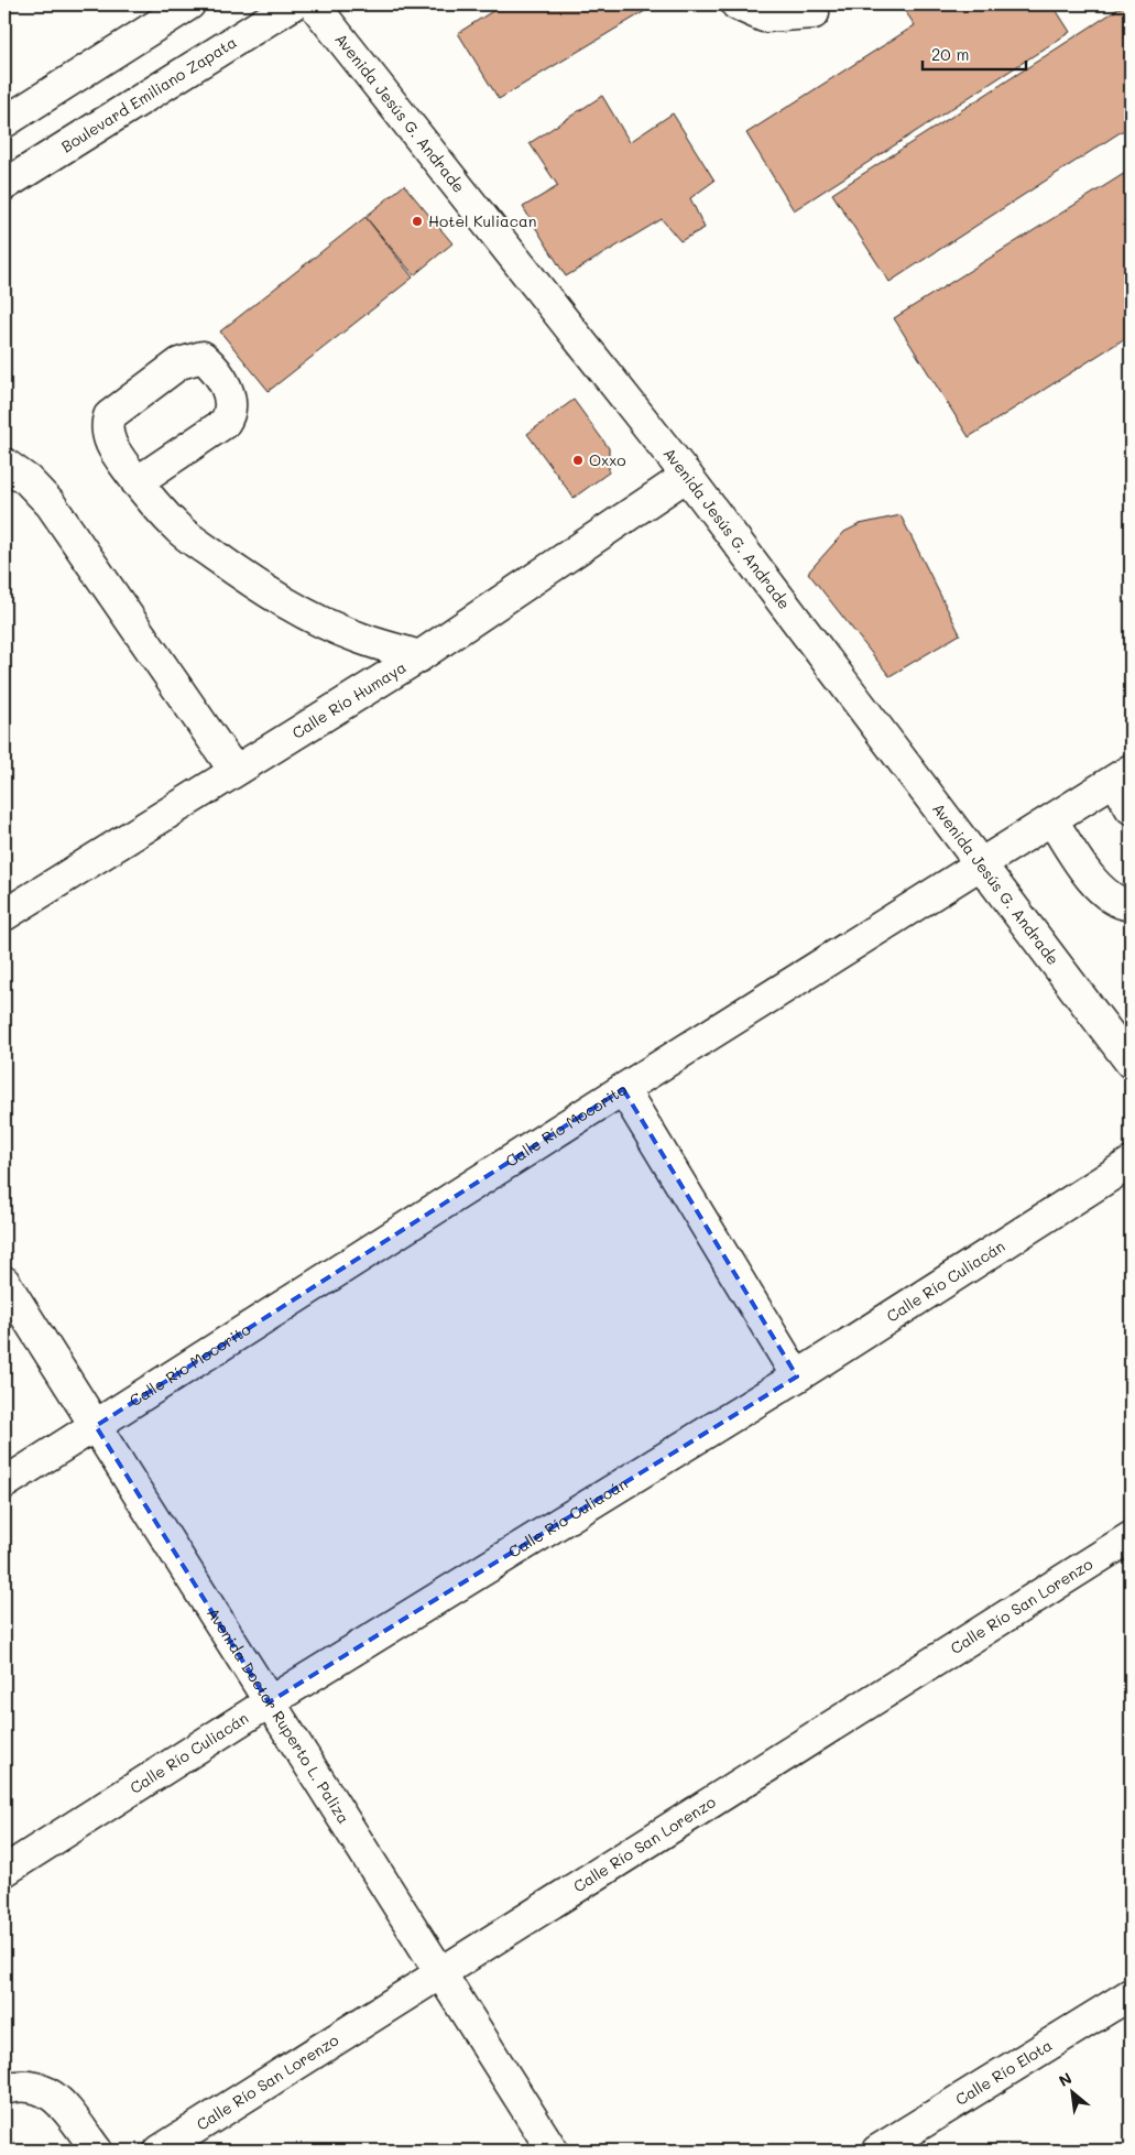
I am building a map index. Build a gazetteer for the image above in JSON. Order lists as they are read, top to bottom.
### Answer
{
  "streets": {
    "street": [
      "Boulevard Emiliano Zapata",
      "Avenida Jesús G. Andrade",
      "Calle Río Humaya",
      "Calle Río Mocorito",
      "Calle Río Culiacán",
      "Calle Río San Lorenzo",
      "Avenida Doctor Ruperto L. Paliza",
      "Calle Río Elota"
    ]
  },
  "crossings": [
    ["Avenida Jesús G. Andrade", "Calle Río Humaya"],
    ["Avenida Jesús G. Andrade", "Calle Río Mocorito"],
    ["Calle Río Mocorito", "Avenida Doctor Ruperto L. Paliza"],
    ["Calle Río Culiacán", "Avenida Doctor Ruperto L. Paliza"],
    ["Calle Río San Lorenzo", "Avenida Doctor Ruperto L. Paliza"]
  ],
  "places": ["Hotel Kuliacan", "Oxxo"],
  "scale_bar": "20 m",
  "north": "top left"
}
